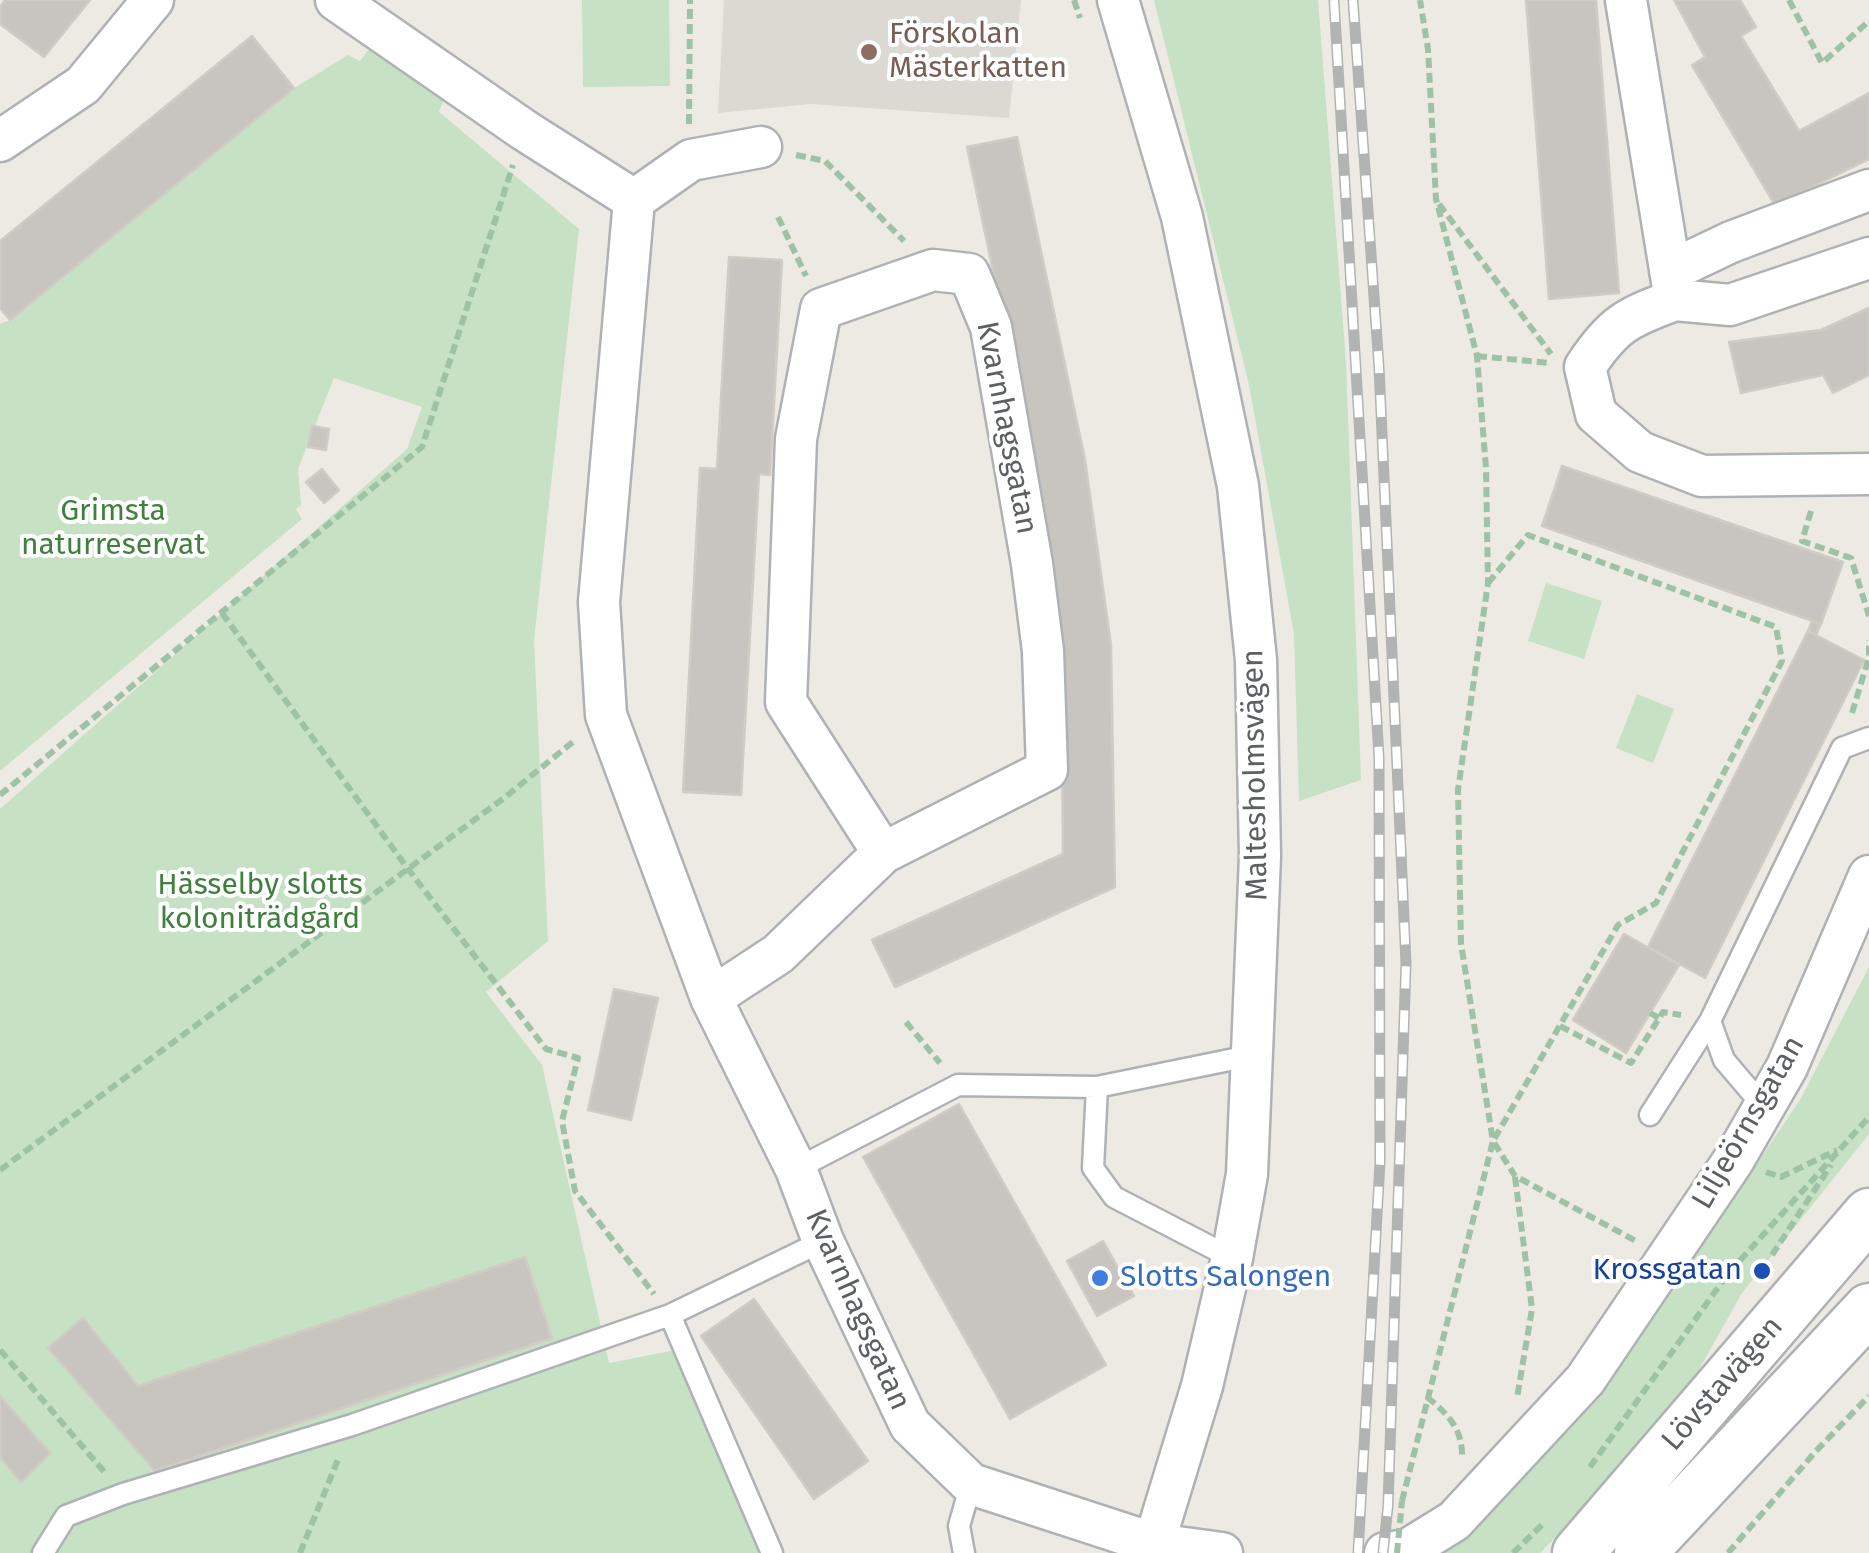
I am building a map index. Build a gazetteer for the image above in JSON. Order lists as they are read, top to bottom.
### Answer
{
  "streets": {
    "street": [
      "Kvarnhagsgatan",
      "Maltesholmsvägen",
      "Liljeörnsgatan",
      "Lövstavägen"
    ]
  },
  "crossings": [
    ["Kvarnhagsgatan", "Maltesholmsvägen"]
  ],
  "parks": ["Grimsta naturreservat", "Hässelby slotts koloniträdgård"],
  "places": ["Förskolan Mästerkatten", "Krossgatan", "Slotts Salongen"]
}
